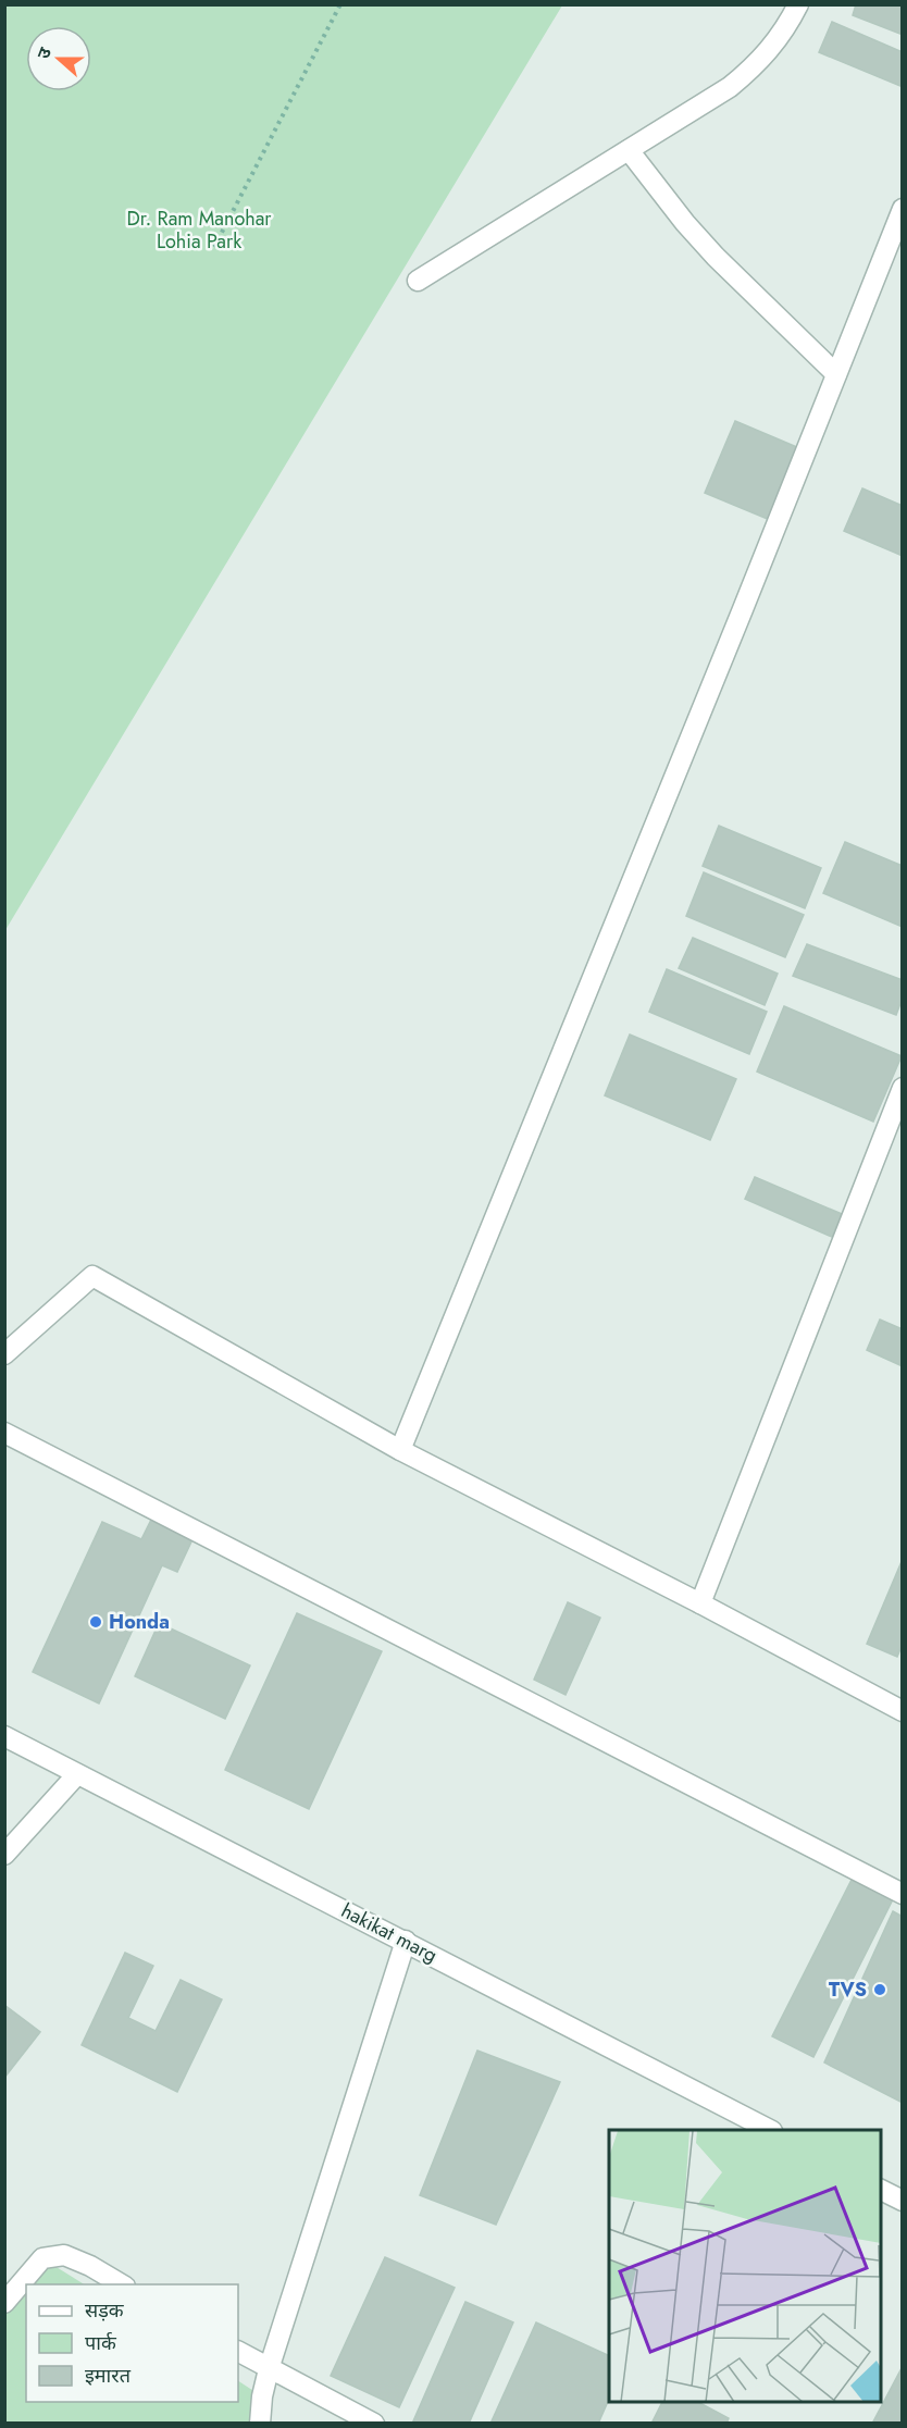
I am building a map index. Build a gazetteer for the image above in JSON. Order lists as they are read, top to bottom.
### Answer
{
  "streets": {
    "street": ["hakikat marg"]
  },
  "parks": ["Dr. Ram Manohar Lohia Park"],
  "places": ["Honda", "TVS"],
  "legend": ["सड़क", "पार्क", "इमारत"],
  "north": "left"
}
